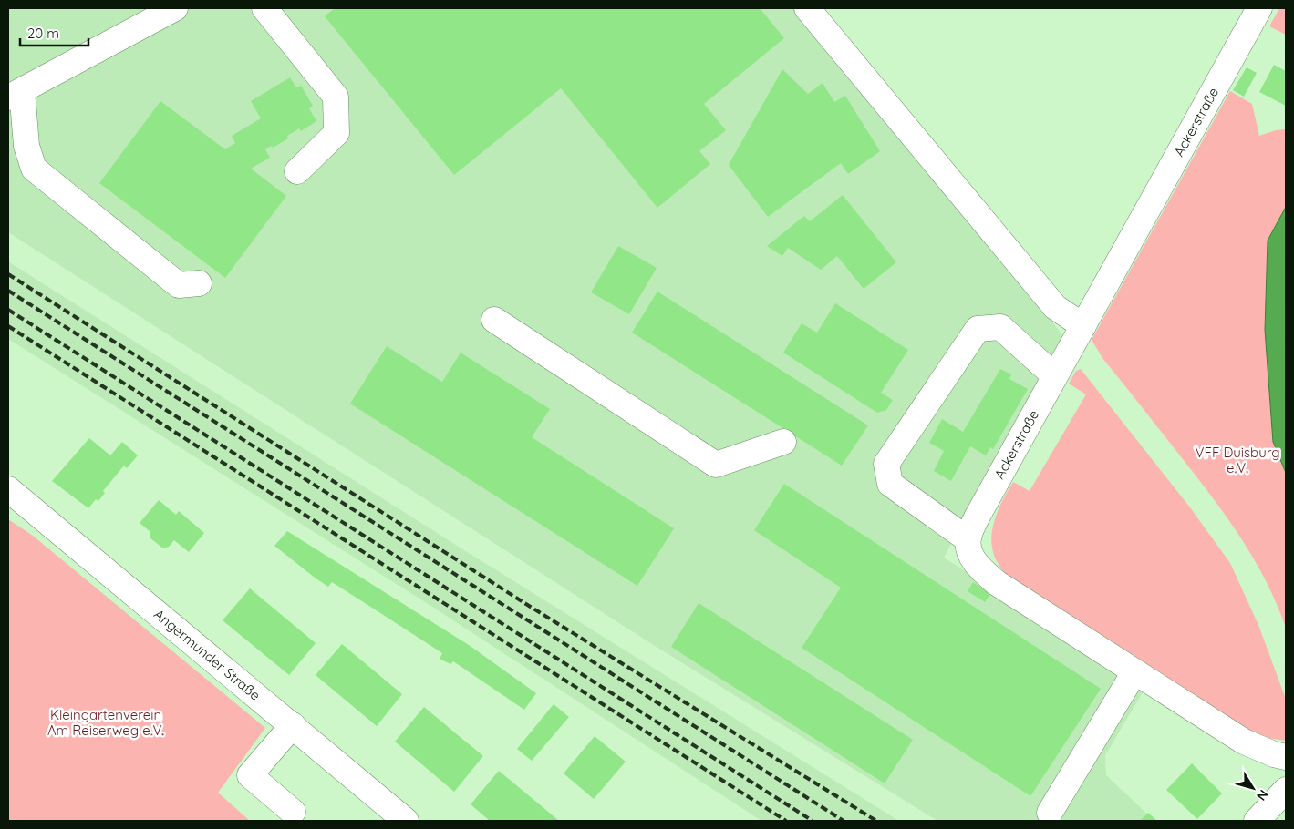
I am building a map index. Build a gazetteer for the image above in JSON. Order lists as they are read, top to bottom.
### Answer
{
  "streets": {
    "street": ["Ackerstraße", "Angermunder Straße"]
  },
  "parks": ["VFF Duisburg e.V.", "Kleingartenverein Am Reiserweg e.V."],
  "scale_bar": "20 m",
  "north": "bottom right"
}
